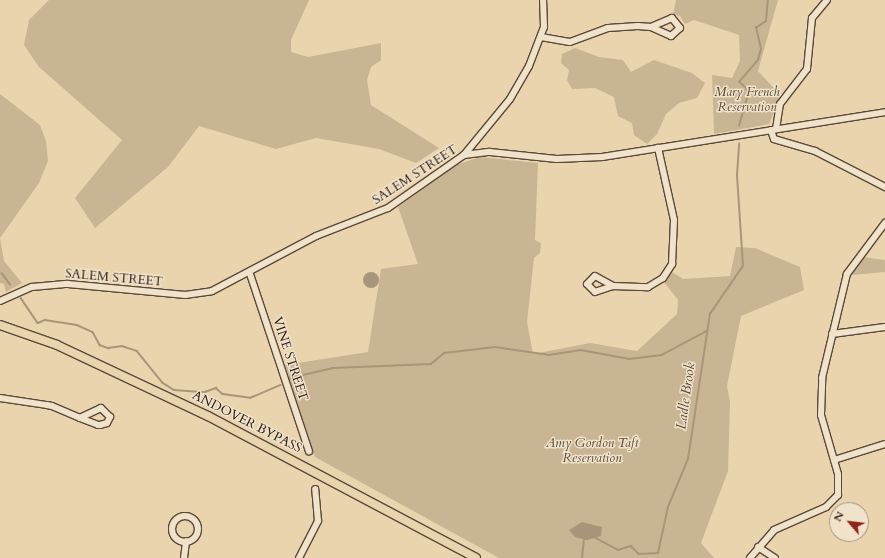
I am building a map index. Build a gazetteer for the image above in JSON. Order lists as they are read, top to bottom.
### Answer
{
  "streets": {
    "main road": ["ANDOVER BYPASS"],
    "street": ["SALEM STREET", "VINE STREET"]
  },
  "crossings": [
    ["SALEM STREET", "VINE STREET"]
  ],
  "water": ["Ladle Brook"],
  "parks": ["Mary French Reservation", "Amy Gordon Taft Reservation"],
  "north": "top left"
}
